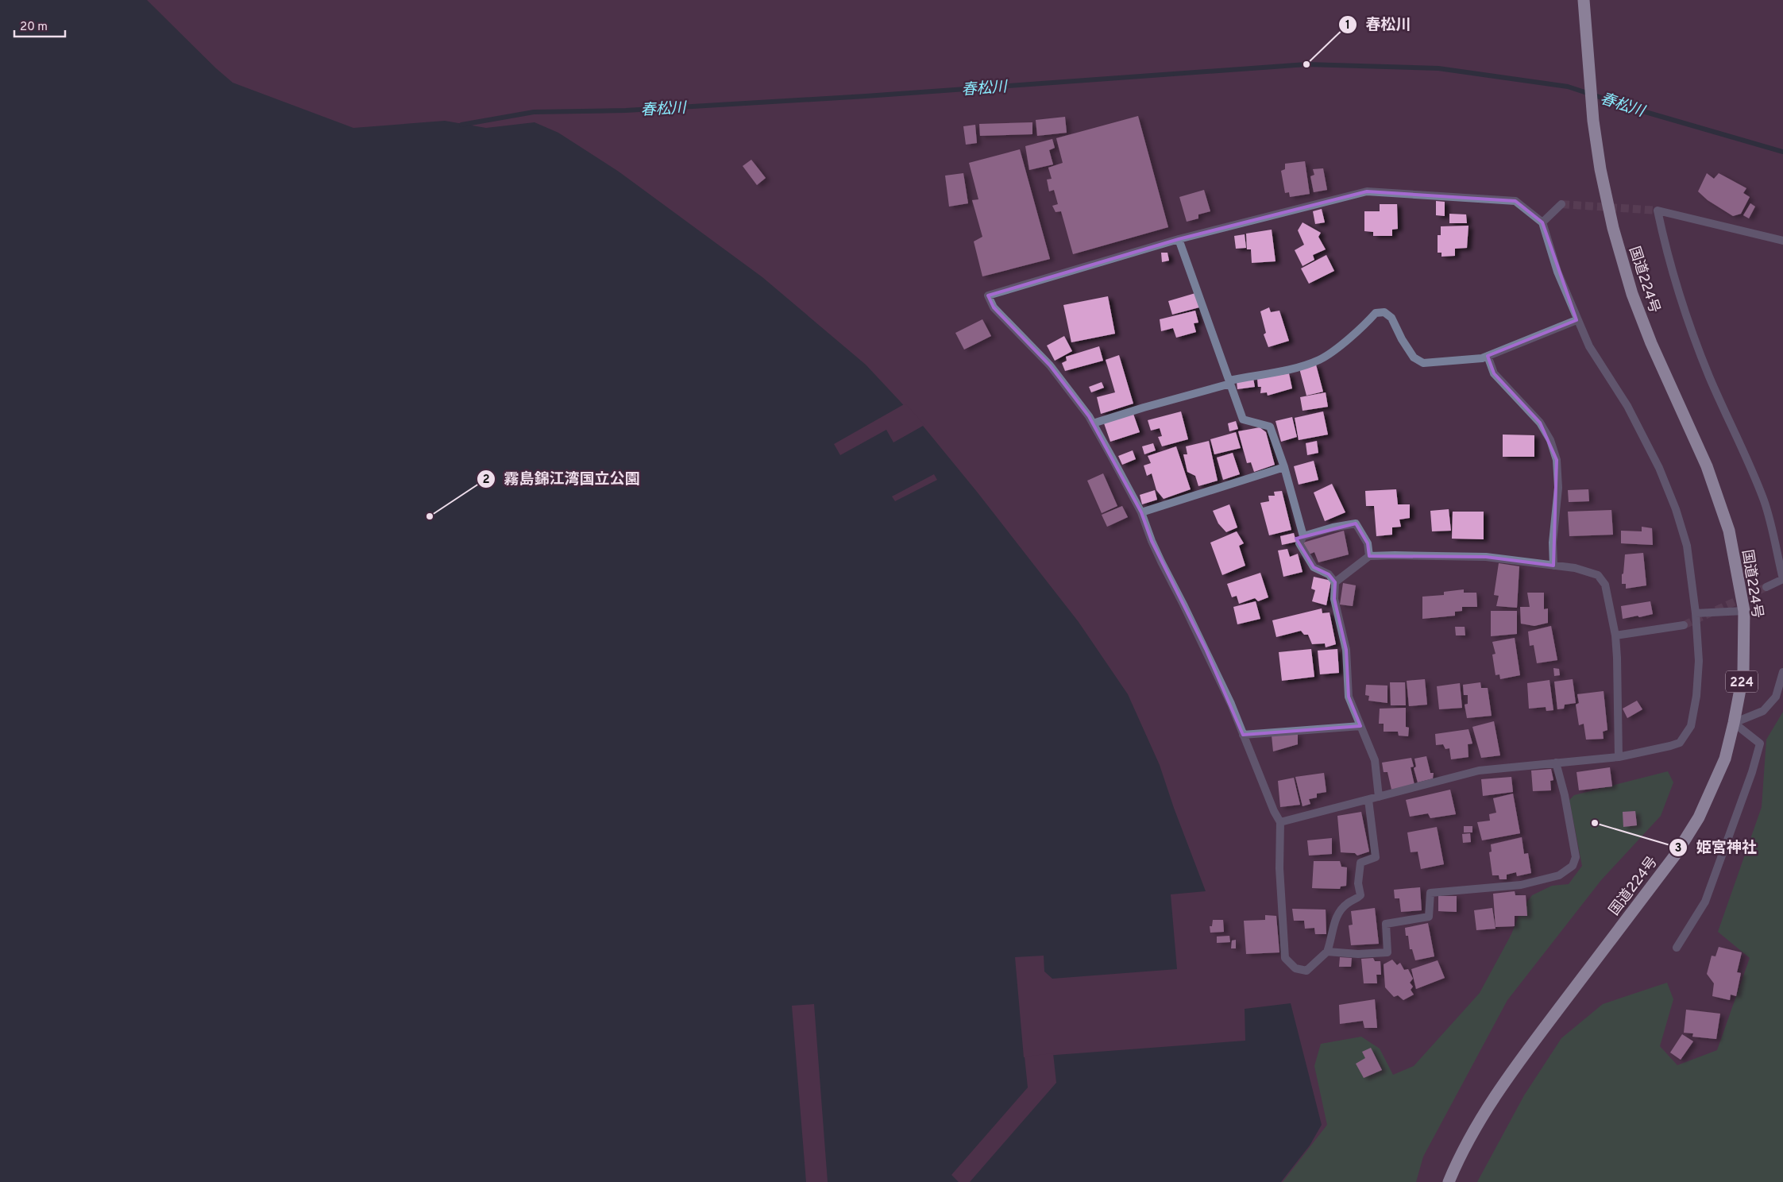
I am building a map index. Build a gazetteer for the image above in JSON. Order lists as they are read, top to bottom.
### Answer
{
  "streets": {
    "highway": ["国道224号", "224"]
  },
  "water": ["春松川"],
  "places": ["春松川", "霧島錦江湾国立公園", "姫宮神社"],
  "scale_bar": "20 m"
}
